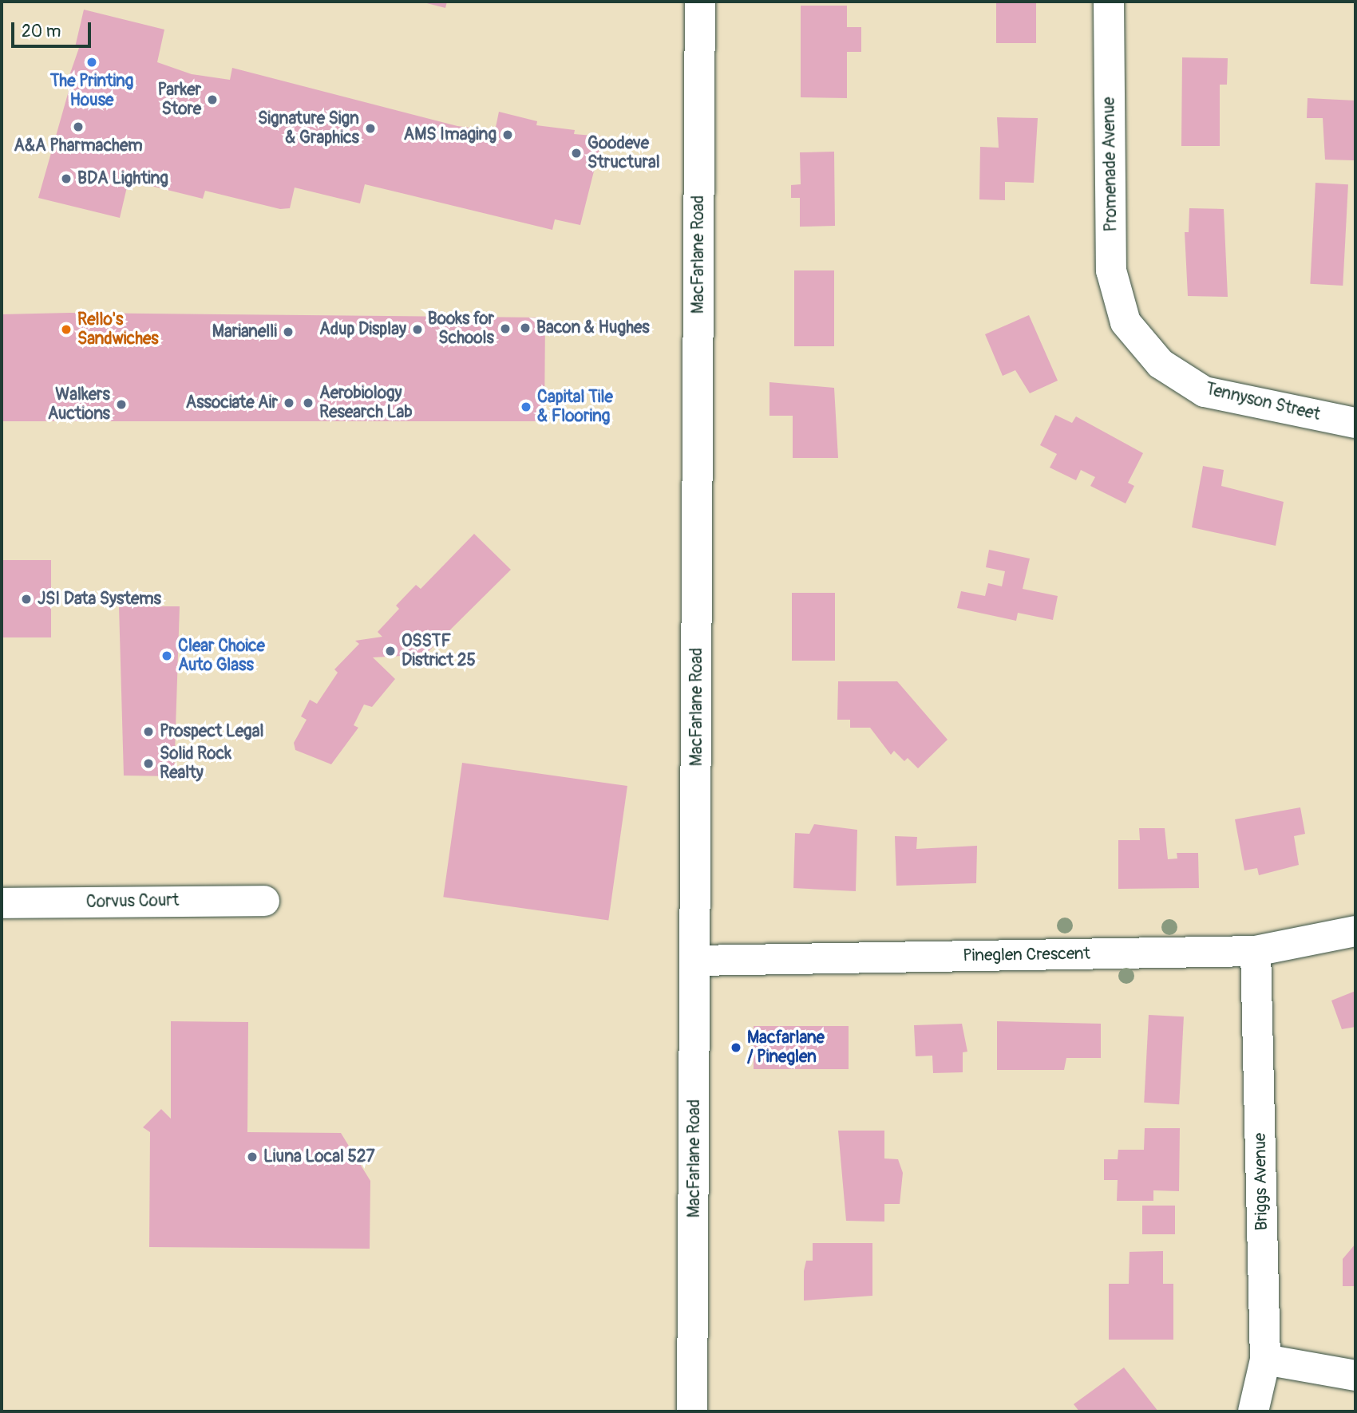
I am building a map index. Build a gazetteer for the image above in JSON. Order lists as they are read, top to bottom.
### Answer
{
  "streets": {
    "street": [
      "Promenade Avenue",
      "MacFarlane Road",
      "Tennyson Street",
      "Corvus Court",
      "Pineglen Crescent",
      "Briggs Avenue"
    ]
  },
  "crossings": [
    ["Promenade Avenue", "Tennyson Street"],
    ["MacFarlane Road", "Pineglen Crescent"],
    ["Pineglen Crescent", "Briggs Avenue"]
  ],
  "places": [
    "The Printing House",
    "Parker Store",
    "A&A Pharmachem",
    "Signature Sign & Graphics",
    "AMS Imaging",
    "Goodeve Structural",
    "BDA Lighting",
    "Bacon & Hughes",
    "Books for Schools",
    "Rello's Sandwiches",
    "Adup Display",
    "Marianelli",
    "Associate Air",
    "Aerobiology Research Lab",
    "Walkers Auctions",
    "Capital Tile & Flooring",
    "JSI Data Systems",
    "OSSTF District 25",
    "Clear Choice Auto Glass",
    "Prospect Legal",
    "Solid Rock Realty",
    "Macfarlane / Pineglen",
    "Liuna Local 527"
  ],
  "scale_bar": "20 m"
}
